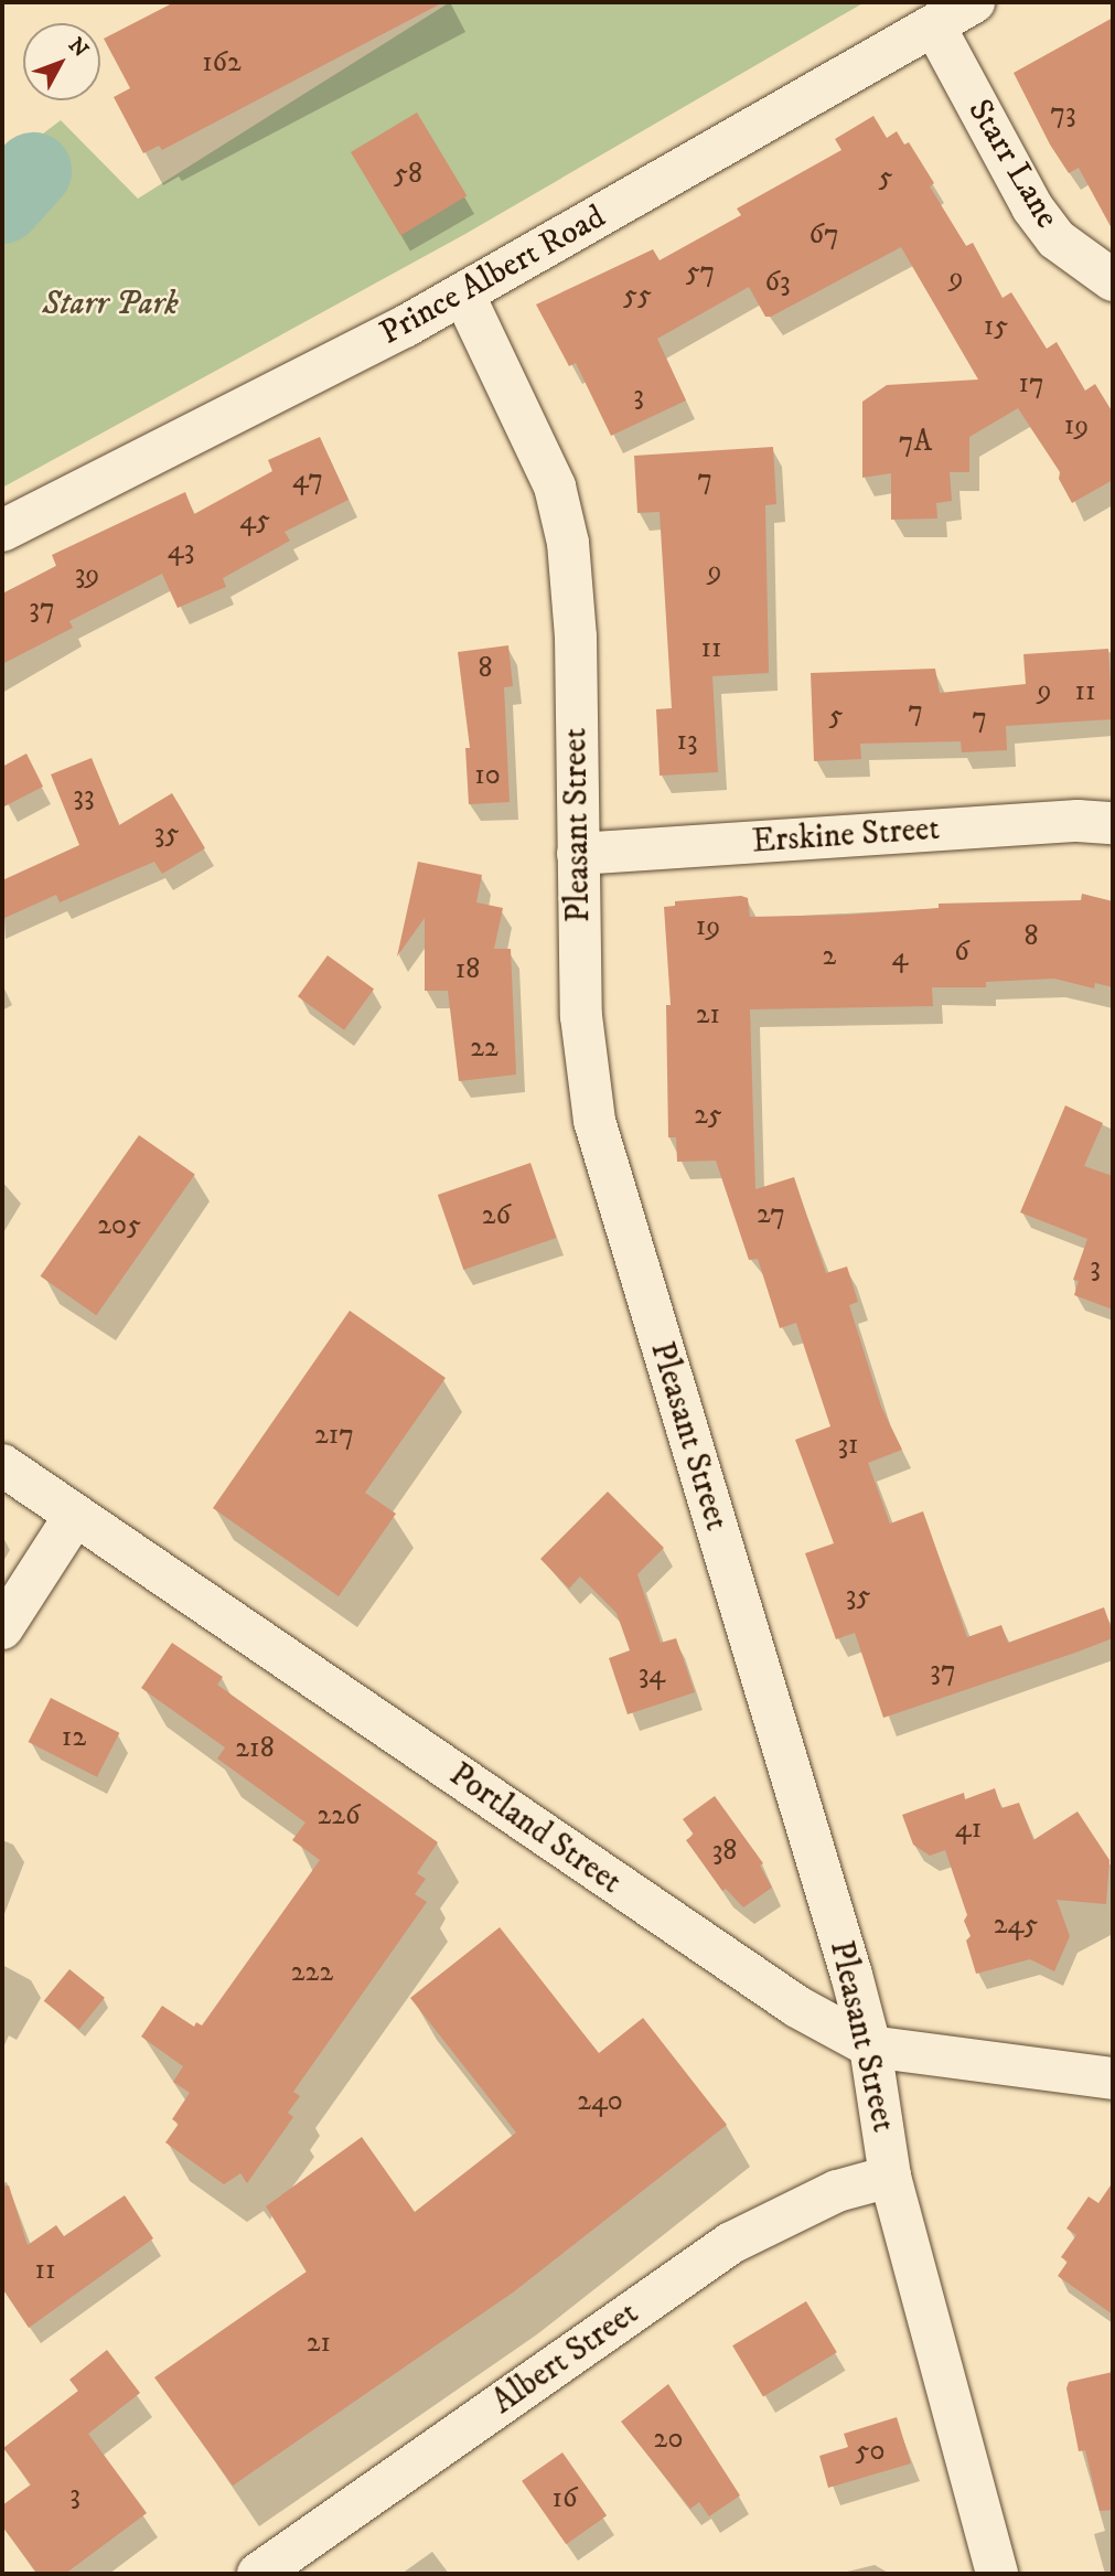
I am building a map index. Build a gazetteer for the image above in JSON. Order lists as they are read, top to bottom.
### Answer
{
  "streets": {
    "main road": [
      "Starr Lane",
      "Prince Albert Road",
      "Pleasant Street",
      "Erskine Street",
      "Portland Street",
      "Albert Street"
    ]
  },
  "crossings": [
    ["Starr Lane", "Prince Albert Road"],
    ["Prince Albert Road", "Pleasant Street"],
    ["Pleasant Street", "Erskine Street"],
    ["Pleasant Street", "Portland Street"],
    ["Pleasant Street", "Albert Street"]
  ],
  "parks": ["Starr Park"],
  "house_numbers": [
    "162",
    "73",
    "58",
    "5",
    "67",
    "57",
    "9",
    "63",
    "55",
    "15",
    "17",
    "3",
    "19",
    "7A",
    "47",
    "7",
    "45",
    "43",
    "9",
    "39",
    "37",
    "11",
    "8",
    "9",
    "11",
    "7",
    "5",
    "7",
    "13",
    "10",
    "33",
    "35",
    "19",
    "8",
    "6",
    "2",
    "4",
    "18",
    "21",
    "22",
    "25",
    "27",
    "26",
    "205",
    "3",
    "217",
    "31",
    "35",
    "37",
    "34",
    "12",
    "218",
    "226",
    "41",
    "38",
    "245",
    "222",
    "240",
    "11",
    "21",
    "20",
    "50",
    "3",
    "16"
  ],
  "north": "top right"
}
